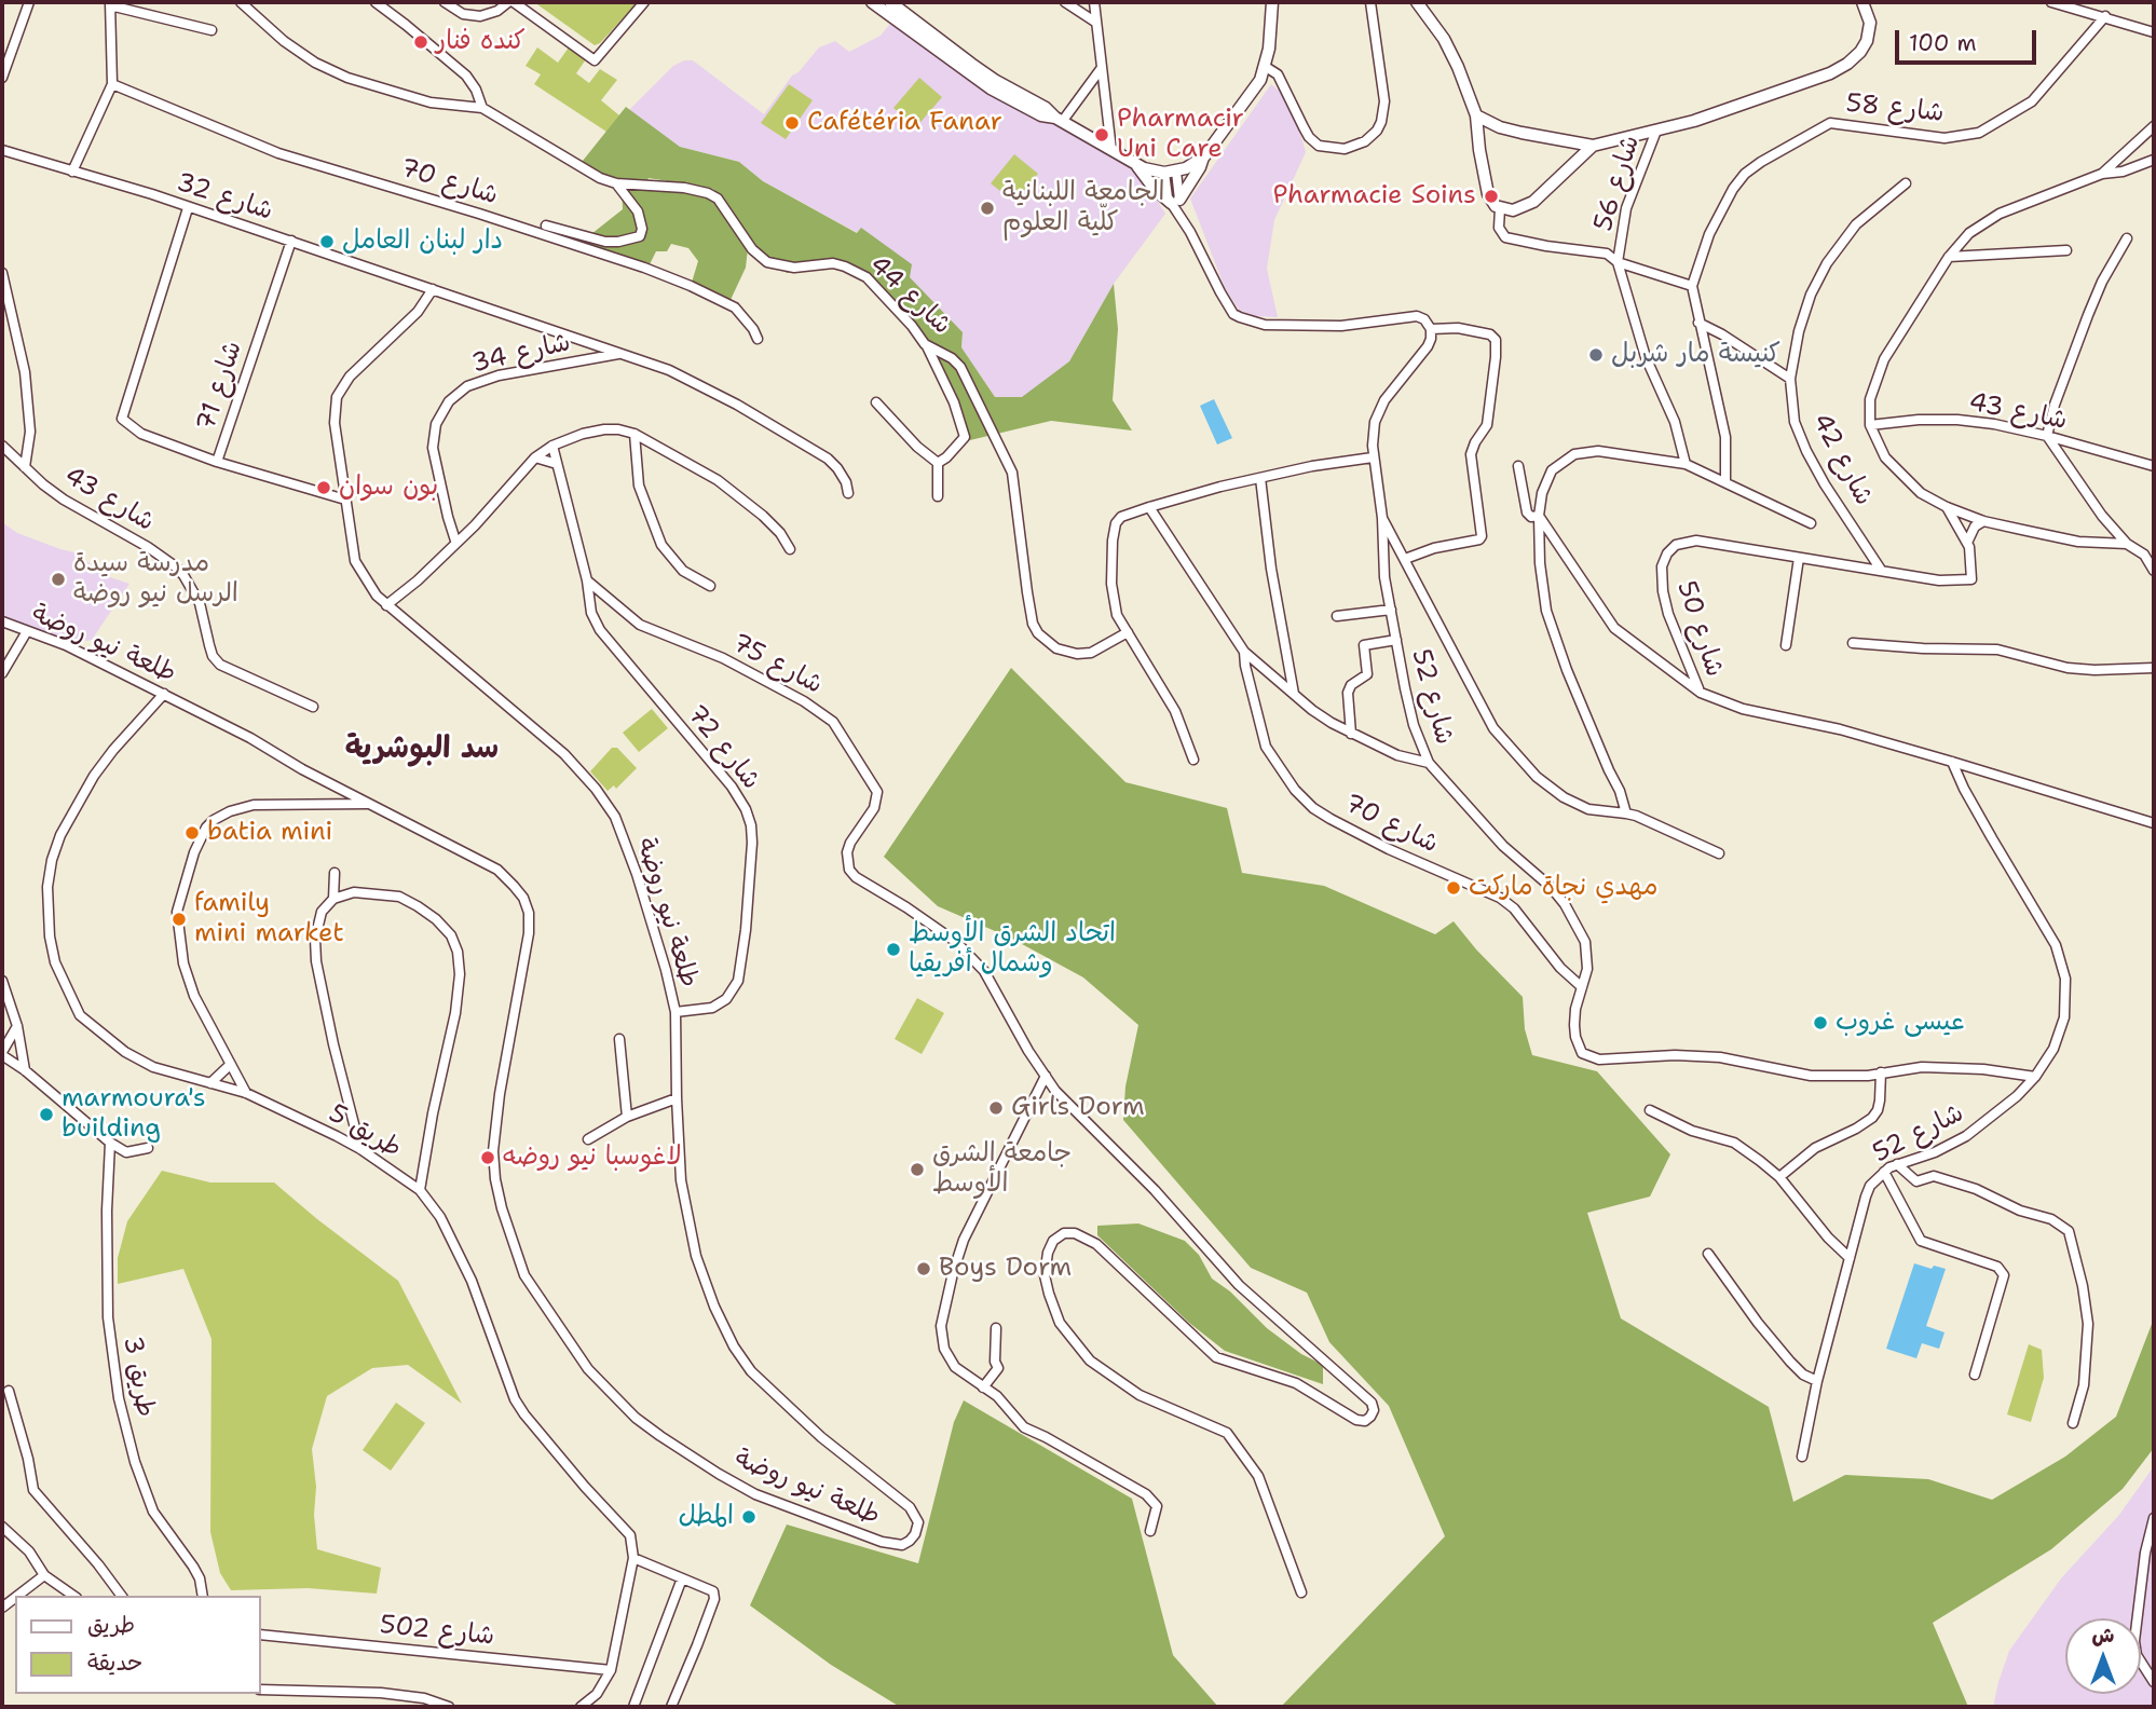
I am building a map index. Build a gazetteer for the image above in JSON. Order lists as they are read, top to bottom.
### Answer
{
  "streets": {
    "street": [
      "شارع 58",
      "شارع 70",
      "شارع 56",
      "شارع 32",
      "شارع 44",
      "شارع 34",
      "شارع 71",
      "شارع 43",
      "شارع 42",
      "شارع 50",
      "طلعة نيو روضة",
      "شارع 75",
      "شارع 52",
      "شارع 72",
      "طريق 5",
      "طريق 3",
      "شارع 502"
    ]
  },
  "crossings": [
    ["شارع 70", "شارع 52"],
    ["شارع 32", "شارع 34"],
    ["شارع 32", "شارع 71"],
    ["شارع 32", "طلعة نيو روضة"],
    ["شارع 34", "طلعة نيو روضة"],
    ["شارع 71", "طلعة نيو روضة"],
    ["شارع 42", "شارع 50"],
    ["طلعة نيو روضة", "شارع 72"],
    ["طلعة نيو روضة", "طريق 5"],
    ["شارع 75", "شارع 72"]
  ],
  "districts": ["سد البوشرية"],
  "places": [
    "كنده فنار",
    "Cafétéria Fanar",
    "Pharmacir Uni Care",
    "Pharmacie Soins",
    "الجامعة اللبنانية كلّية العلوم",
    "دار لبنان العامل",
    "كنيسة مار شربل",
    "بون سوان",
    "مدرسة سيدة الرسل نيو روضة",
    "batia mini",
    "مهدي نجاة ماركت",
    "family mini market",
    "اتحاد الشرق الأوسط وشمال أفريقيا",
    "عيسى غروب",
    "Girls Dorm",
    "marmoura's building",
    "لاغوسبا نيو روضه",
    "جامعة الشرق الأوسط",
    "Boys Dorm",
    "المطل"
  ],
  "legend": ["طريق", "حديقة"],
  "scale_bar": "100 m",
  "north": "top"
}
